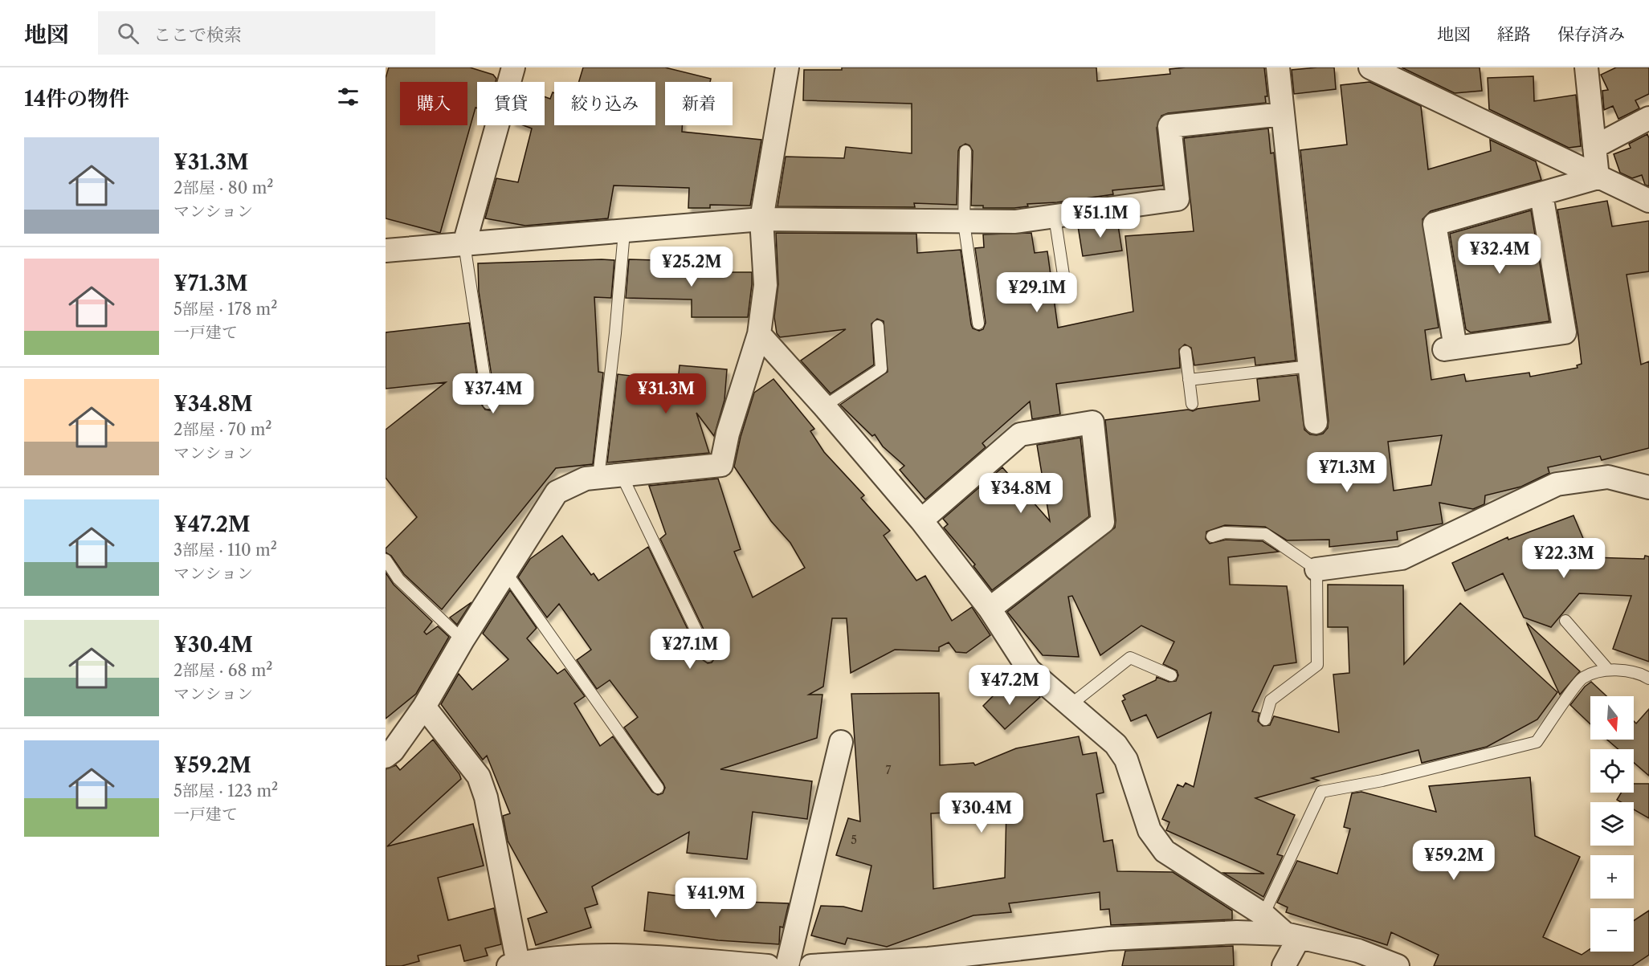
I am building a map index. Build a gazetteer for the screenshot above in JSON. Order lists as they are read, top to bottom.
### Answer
{
  "house_numbers": ["7", "5"],
  "north": "bottom",
  "page": {
    "header": "地図",
    "search": "ここで検索",
    "nav": ["地図", "経路", "保存済み"],
    "heading": "14件の物件",
    "chip": [
      "購入",
      "賃貸",
      "絞り込み",
      "新着"
    ],
    "list": [
      {
        "name": "¥31.3M",
        "note": "2部屋 · 80 m² · マンション"
      },
      {
        "name": "¥71.3M",
        "note": "5部屋 · 178 m² · 一戸建て"
      },
      {
        "name": "¥34.8M",
        "note": "2部屋 · 70 m² · マンション"
      },
      {
        "name": "¥47.2M",
        "note": "3部屋 · 110 m² · マンション"
      },
      {
        "name": "¥30.4M",
        "note": "2部屋 · 68 m² · マンション"
      },
      {
        "name": "¥59.2M",
        "note": "5部屋 · 123 m² · 一戸建て"
      }
    ],
    "price": [
      "¥51.1M",
      "¥32.4M",
      "¥25.2M",
      "¥29.1M",
      "¥37.4M",
      "¥31.3M",
      "¥71.3M",
      "¥34.8M",
      "¥22.3M",
      "¥27.1M",
      "¥47.2M",
      "¥30.4M",
      "¥59.2M",
      "¥41.9M"
    ],
    "map_buttons": ["+", "−"]
  }
}
